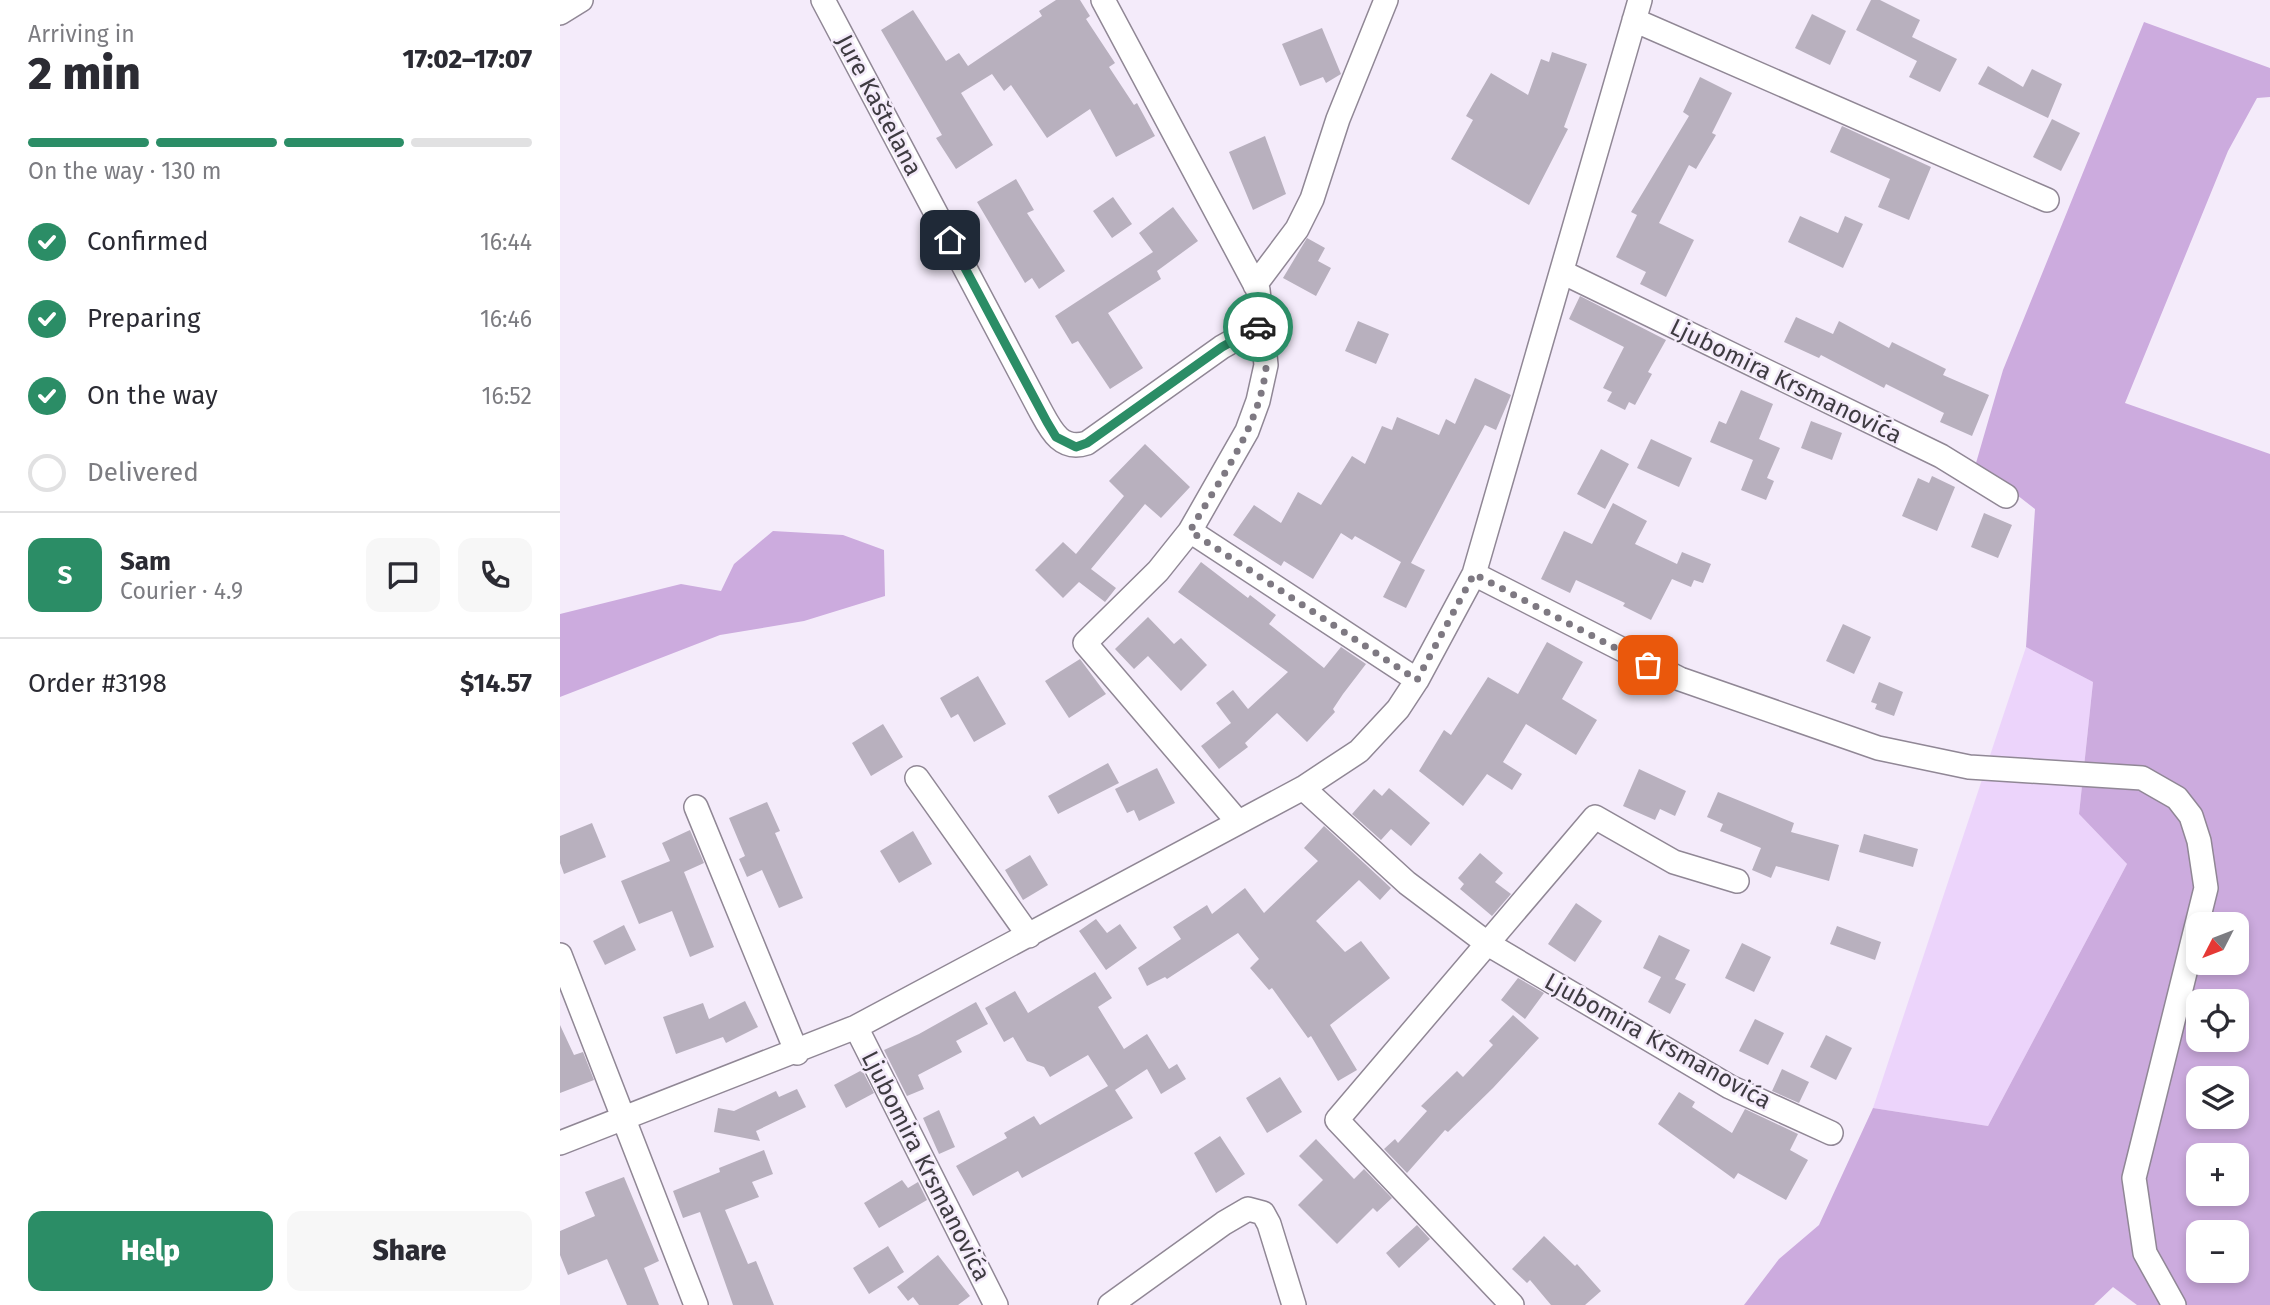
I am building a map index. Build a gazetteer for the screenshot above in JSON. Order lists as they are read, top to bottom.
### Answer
{
  "streets": {
    "street": ["Jure Kaštelana", "Ljubomira Krsmanovića"]
  },
  "north": "bottom left",
  "page": {
    "heading": ["2 min", "Arriving in", "17:02–17:07"],
    "panel": [
      "Sam",
      "Courier · 4.9",
      "Order #3198",
      "$14.57"
    ],
    "bar": "On the way · 130 m",
    "list": [
      ["Confirmed", "16:44"],
      ["Preparing", "16:46"],
      ["On the way", "16:52"],
      "Delivered"
    ],
    "round": "S",
    "map_buttons": ["+", "−"],
    "buttons": ["Help", "Share"]
  }
}
